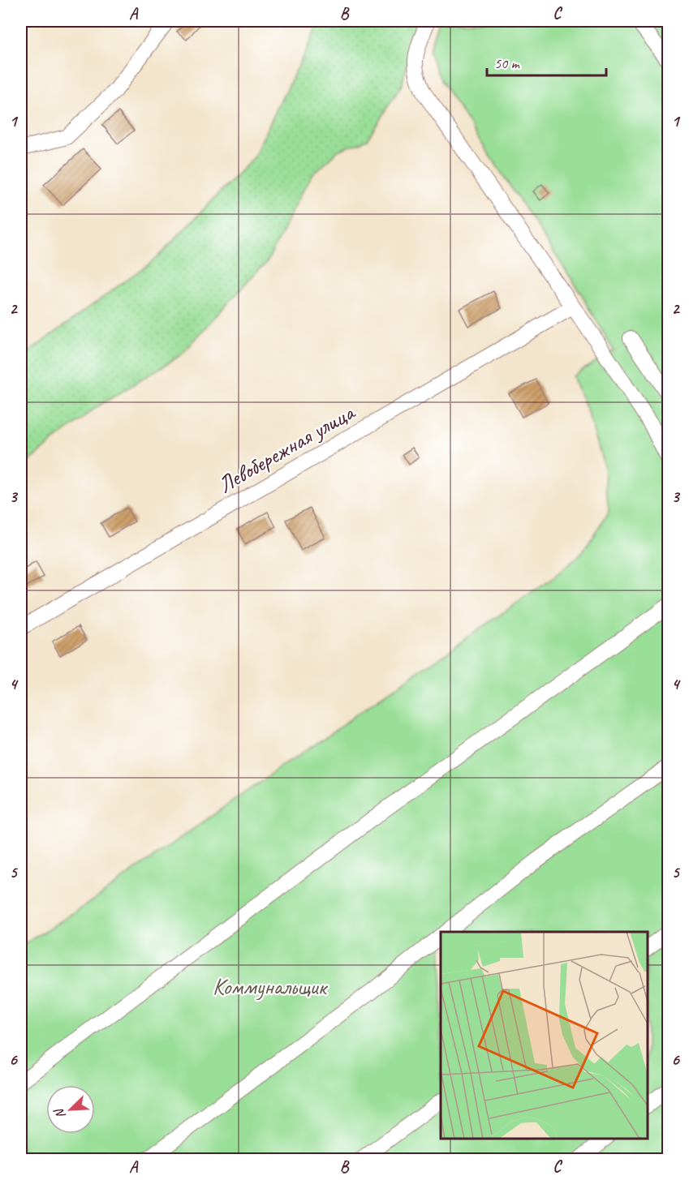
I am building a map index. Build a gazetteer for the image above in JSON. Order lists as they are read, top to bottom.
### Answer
{
  "streets": {
    "street": ["Левобережная улица"]
  },
  "parks": ["Коммунальщик"],
  "scale_bar": "50 m",
  "north": "bottom left",
  "grid": {
    "columns": ["A", "B", "C"],
    "rows": [
      "1",
      "2",
      "3",
      "4",
      "5",
      "6"
    ]
  }
}
